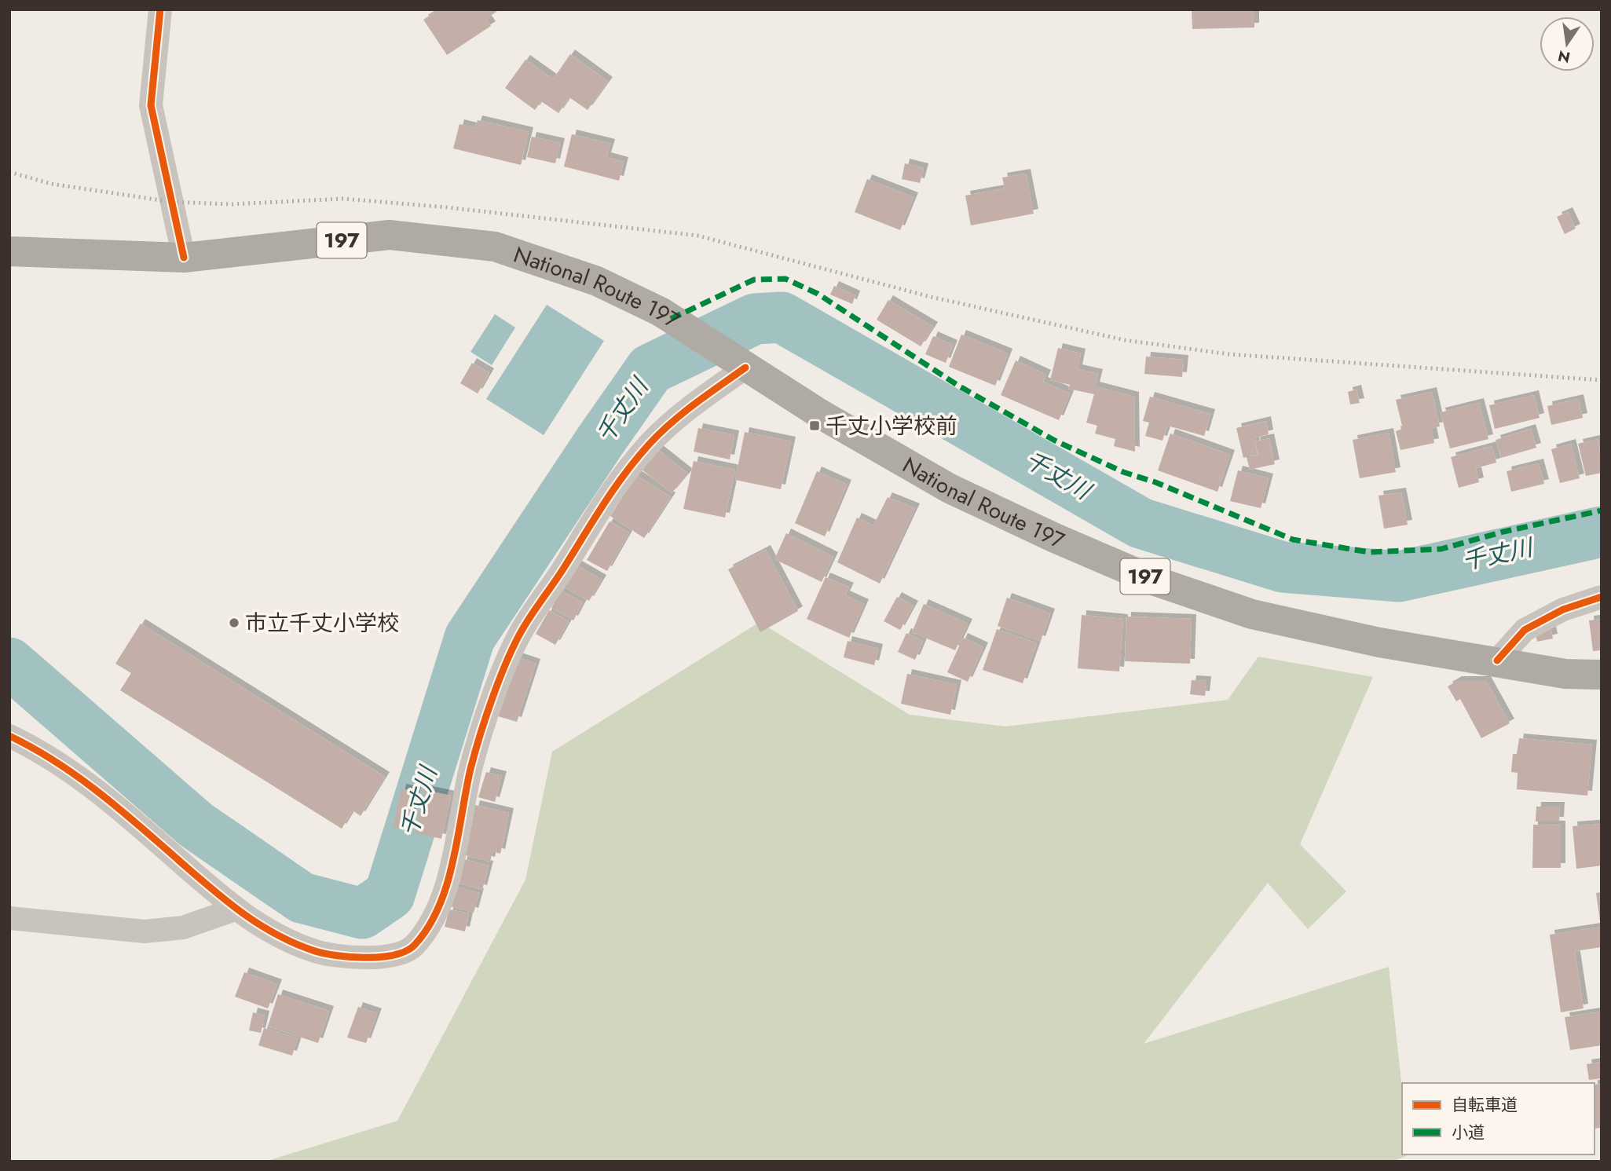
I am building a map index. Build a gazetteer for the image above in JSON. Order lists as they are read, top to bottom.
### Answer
{
  "streets": {
    "highway": ["197", "National Route 197"]
  },
  "water": ["千丈川"],
  "places": {
    "transit": ["千丈小学校前"],
    "other": ["市立千丈小学校"]
  },
  "legend": ["自転車道", "小道"],
  "north": "bottom"
}
